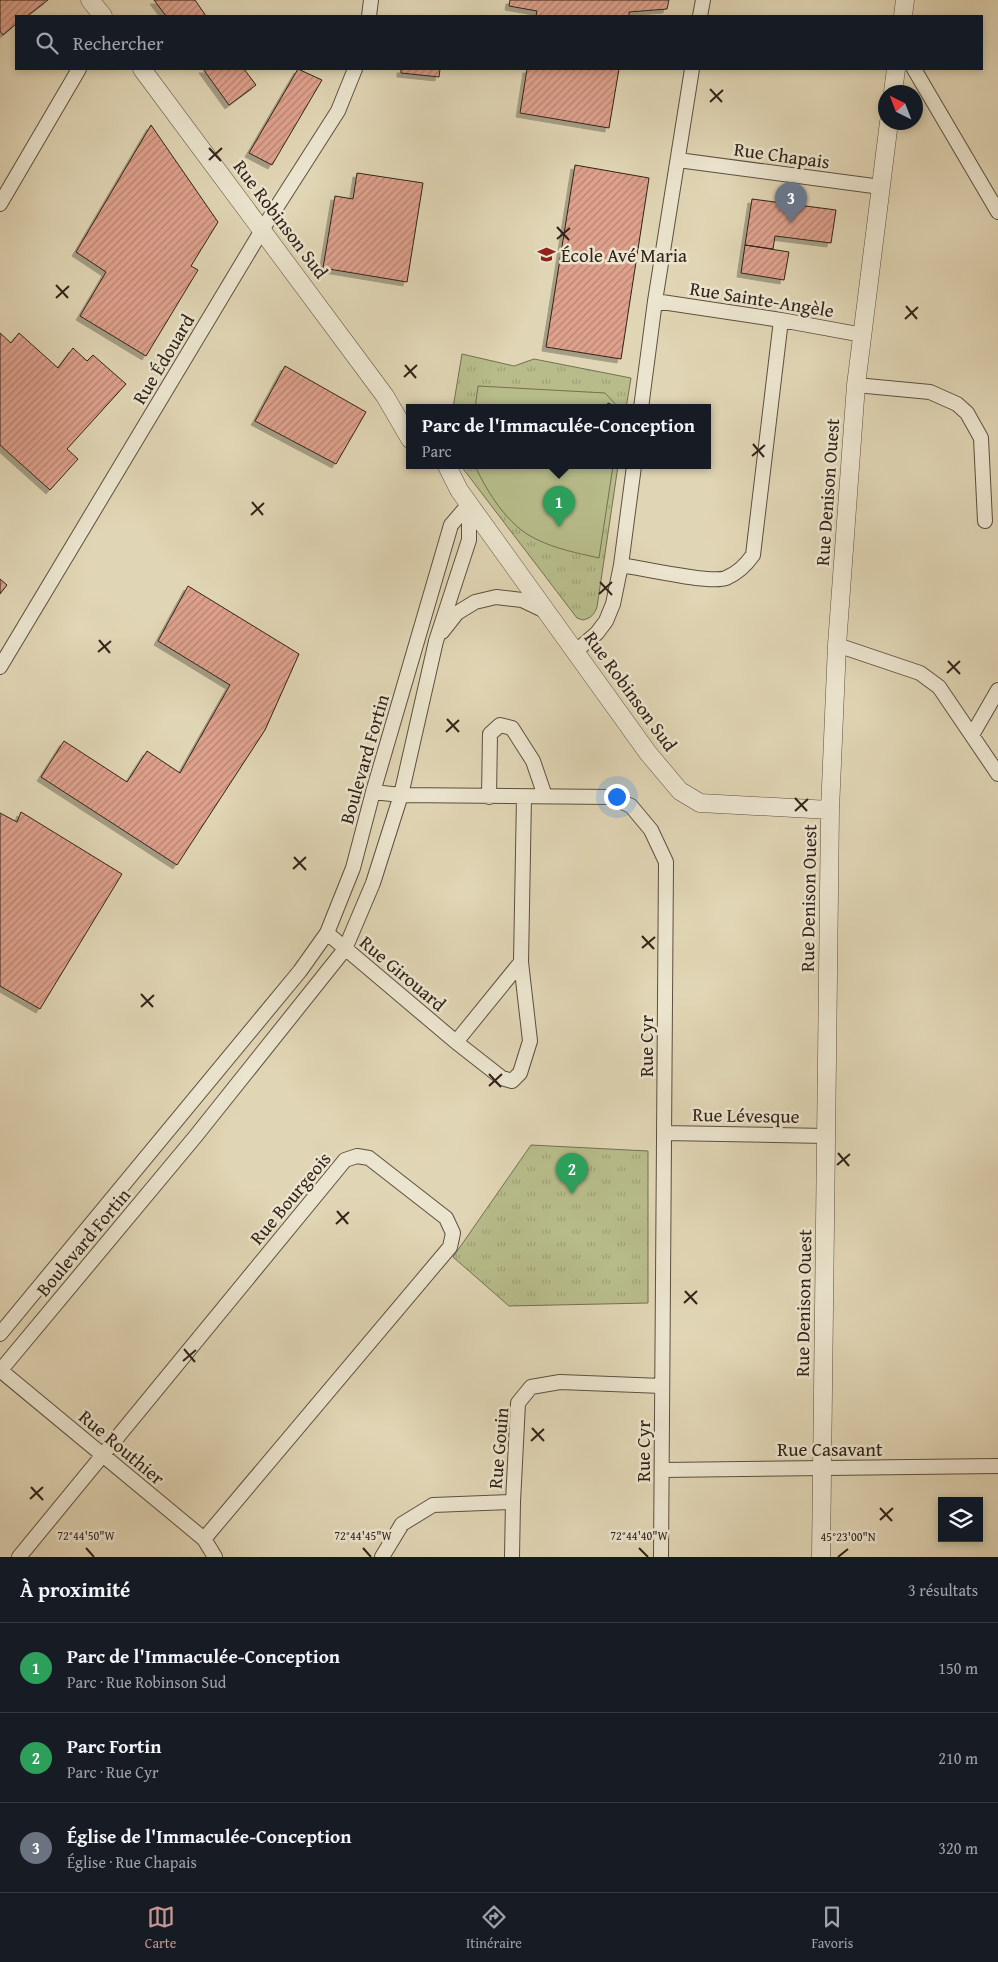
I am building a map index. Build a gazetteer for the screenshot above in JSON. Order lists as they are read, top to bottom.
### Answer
{
  "streets": {
    "street": [
      "Rue Chapais",
      "Rue Robinson Sud",
      "Rue Sainte-Angèle",
      "Rue Édouard",
      "Rue Denison Ouest",
      "Boulevard Fortin",
      "Rue Girouard",
      "Rue Cyr",
      "Rue Lévesque",
      "Rue Bourgeois",
      "Rue Routhier",
      "Rue Gouin",
      "Rue Casavant"
    ]
  },
  "crossings": [
    ["Rue Chapais", "Rue Denison Ouest"],
    ["Rue Robinson Sud", "Rue Édouard"],
    ["Rue Robinson Sud", "Rue Denison Ouest"],
    ["Rue Robinson Sud", "Boulevard Fortin"],
    ["Rue Sainte-Angèle", "Rue Denison Ouest"],
    ["Rue Denison Ouest", "Rue Lévesque"],
    ["Rue Denison Ouest", "Rue Casavant"],
    ["Boulevard Fortin", "Rue Girouard"],
    ["Boulevard Fortin", "Rue Cyr"],
    ["Boulevard Fortin", "Rue Routhier"],
    ["Rue Girouard", "Rue Cyr"],
    ["Rue Cyr", "Rue Lévesque"],
    ["Rue Cyr", "Rue Gouin"],
    ["Rue Cyr", "Rue Casavant"],
    ["Rue Bourgeois", "Rue Routhier"]
  ],
  "places": {
    "school or university": ["École Avé Maria"]
  },
  "north": "top left",
  "page": {
    "search": "Rechercher",
    "pins": ["3", "1", "2"],
    "popup": ["Parc de l'Immaculée-Conception", "Parc"],
    "heading": ["À proximité", "3 résultats"],
    "list": [
      {
        "mark": "1",
        "name": "Parc de l'Immaculée-Conception",
        "note": "Parc · Rue Robinson Sud",
        "value": "150 m"
      },
      {
        "mark": "2",
        "name": "Parc Fortin",
        "note": "Parc · Rue Cyr",
        "value": "210 m"
      },
      {
        "mark": "3",
        "name": "Église de l'Immaculée-Conception",
        "note": "Église · Rue Chapais",
        "value": "320 m"
      }
    ],
    "nav": ["Carte", "Itinéraire", "Favoris"]
  },
  "coordinates": [
    "72°44'50\"W",
    "72°44'45\"W",
    "72°44'40\"W",
    "45°23'00\"N"
  ]
}
